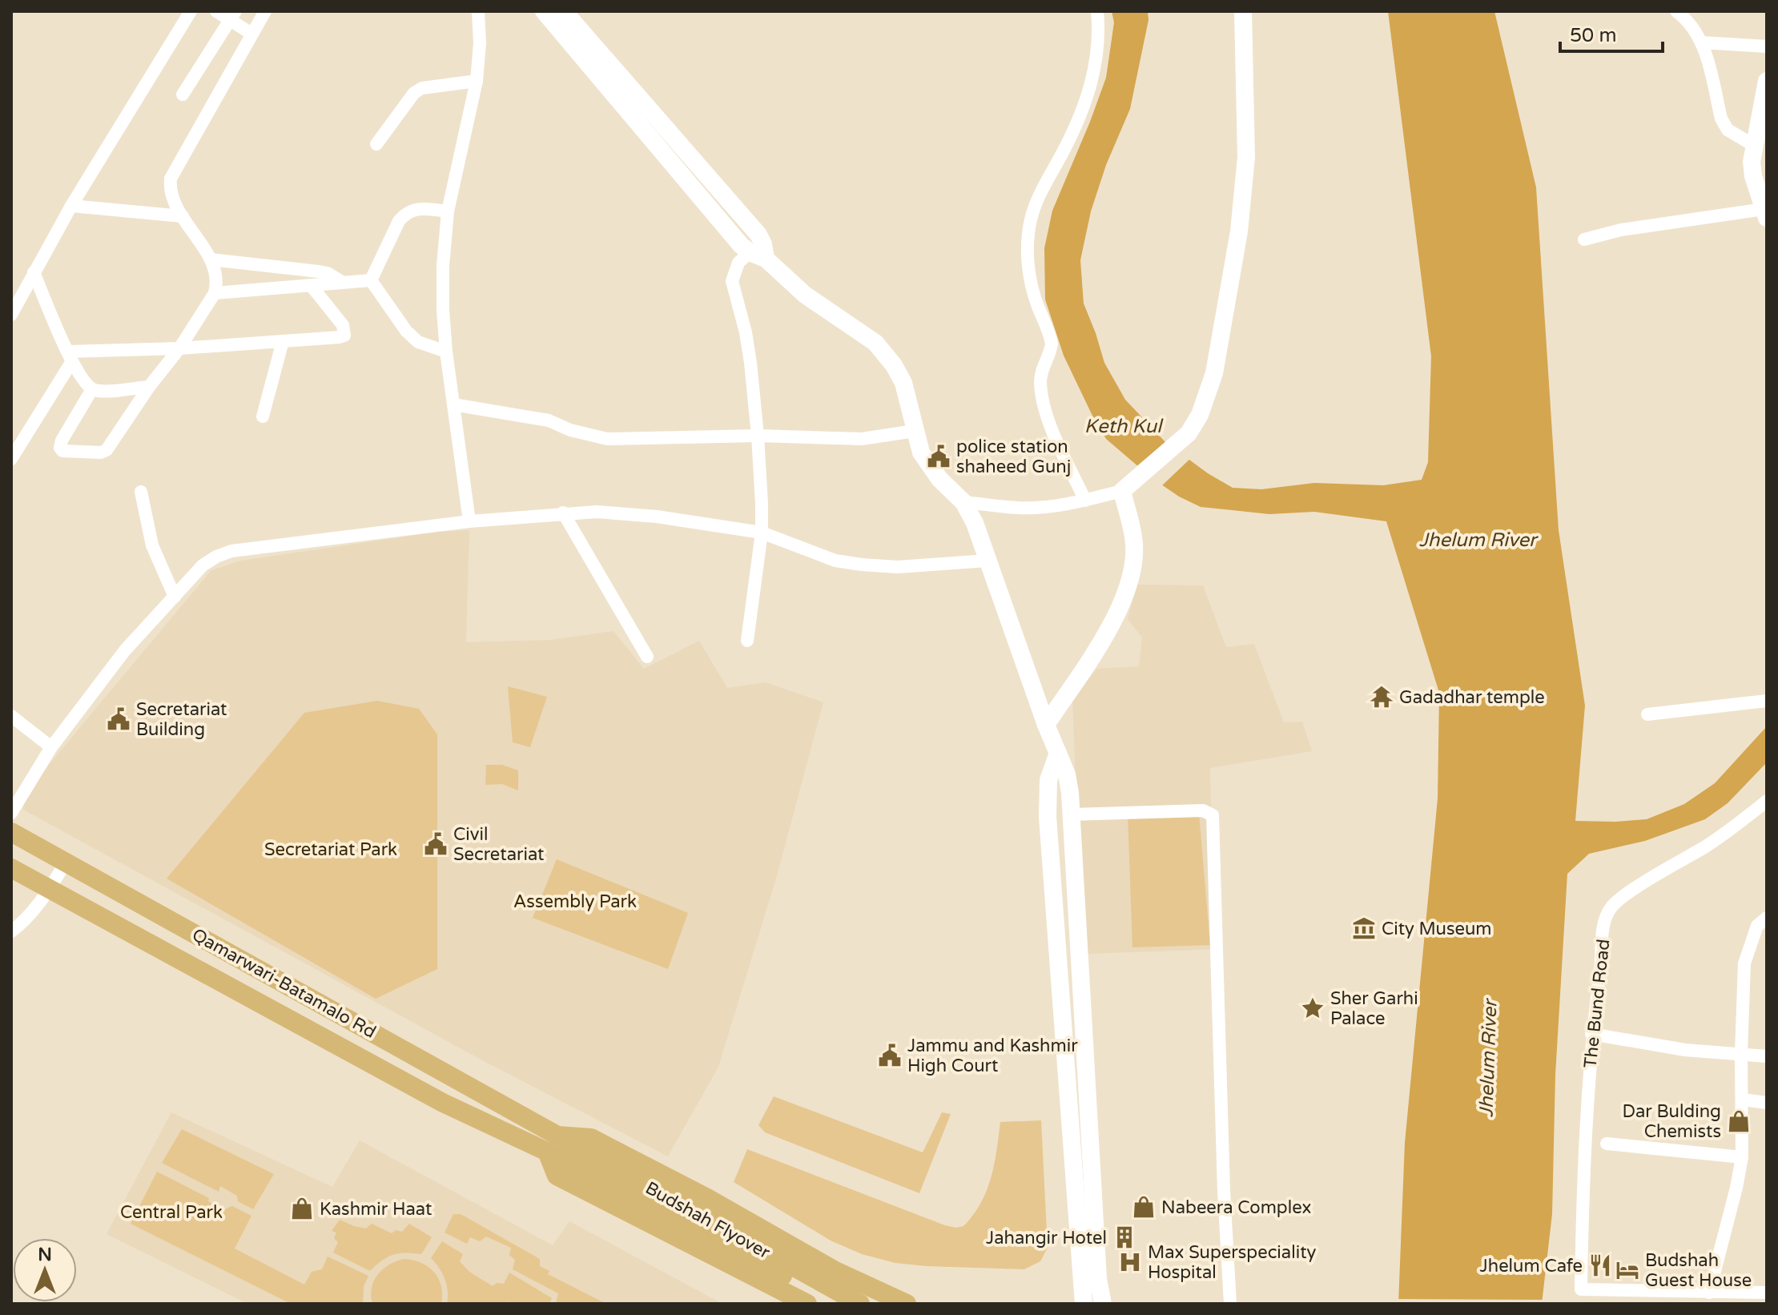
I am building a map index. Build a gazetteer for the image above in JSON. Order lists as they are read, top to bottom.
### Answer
{
  "streets": {
    "main road": ["Qamarwari-Batamalo Rd", "Budshah Flyover"],
    "street": ["The Bund Road"]
  },
  "crossings": [
    ["Qamarwari-Batamalo Rd", "Budshah Flyover"]
  ],
  "water": ["Keth Kul", "Jhelum River"],
  "parks": ["Secretariat Park", "Assembly Park", "Central Park"],
  "places": {
    "public building": [
      "police station shaheed Gunj",
      "Secretariat Building",
      "Civil Secretariat",
      "Jammu and Kashmir High Court"
    ],
    "temple": ["Gadadhar temple"],
    "museum": ["City Museum"],
    "place": ["Sher Garhi Palace"],
    "shop": ["Dar Bulding Chemists", "Nabeera Complex", "Kashmir Haat"],
    "building": ["Jahangir Hotel"],
    "hospital": ["Max Superspeciality Hospital"],
    "restaurant": ["Jhelum Cafe"],
    "hotel": ["Budshah Guest House"]
  },
  "scale_bar": "50 m",
  "north": "top"
}
